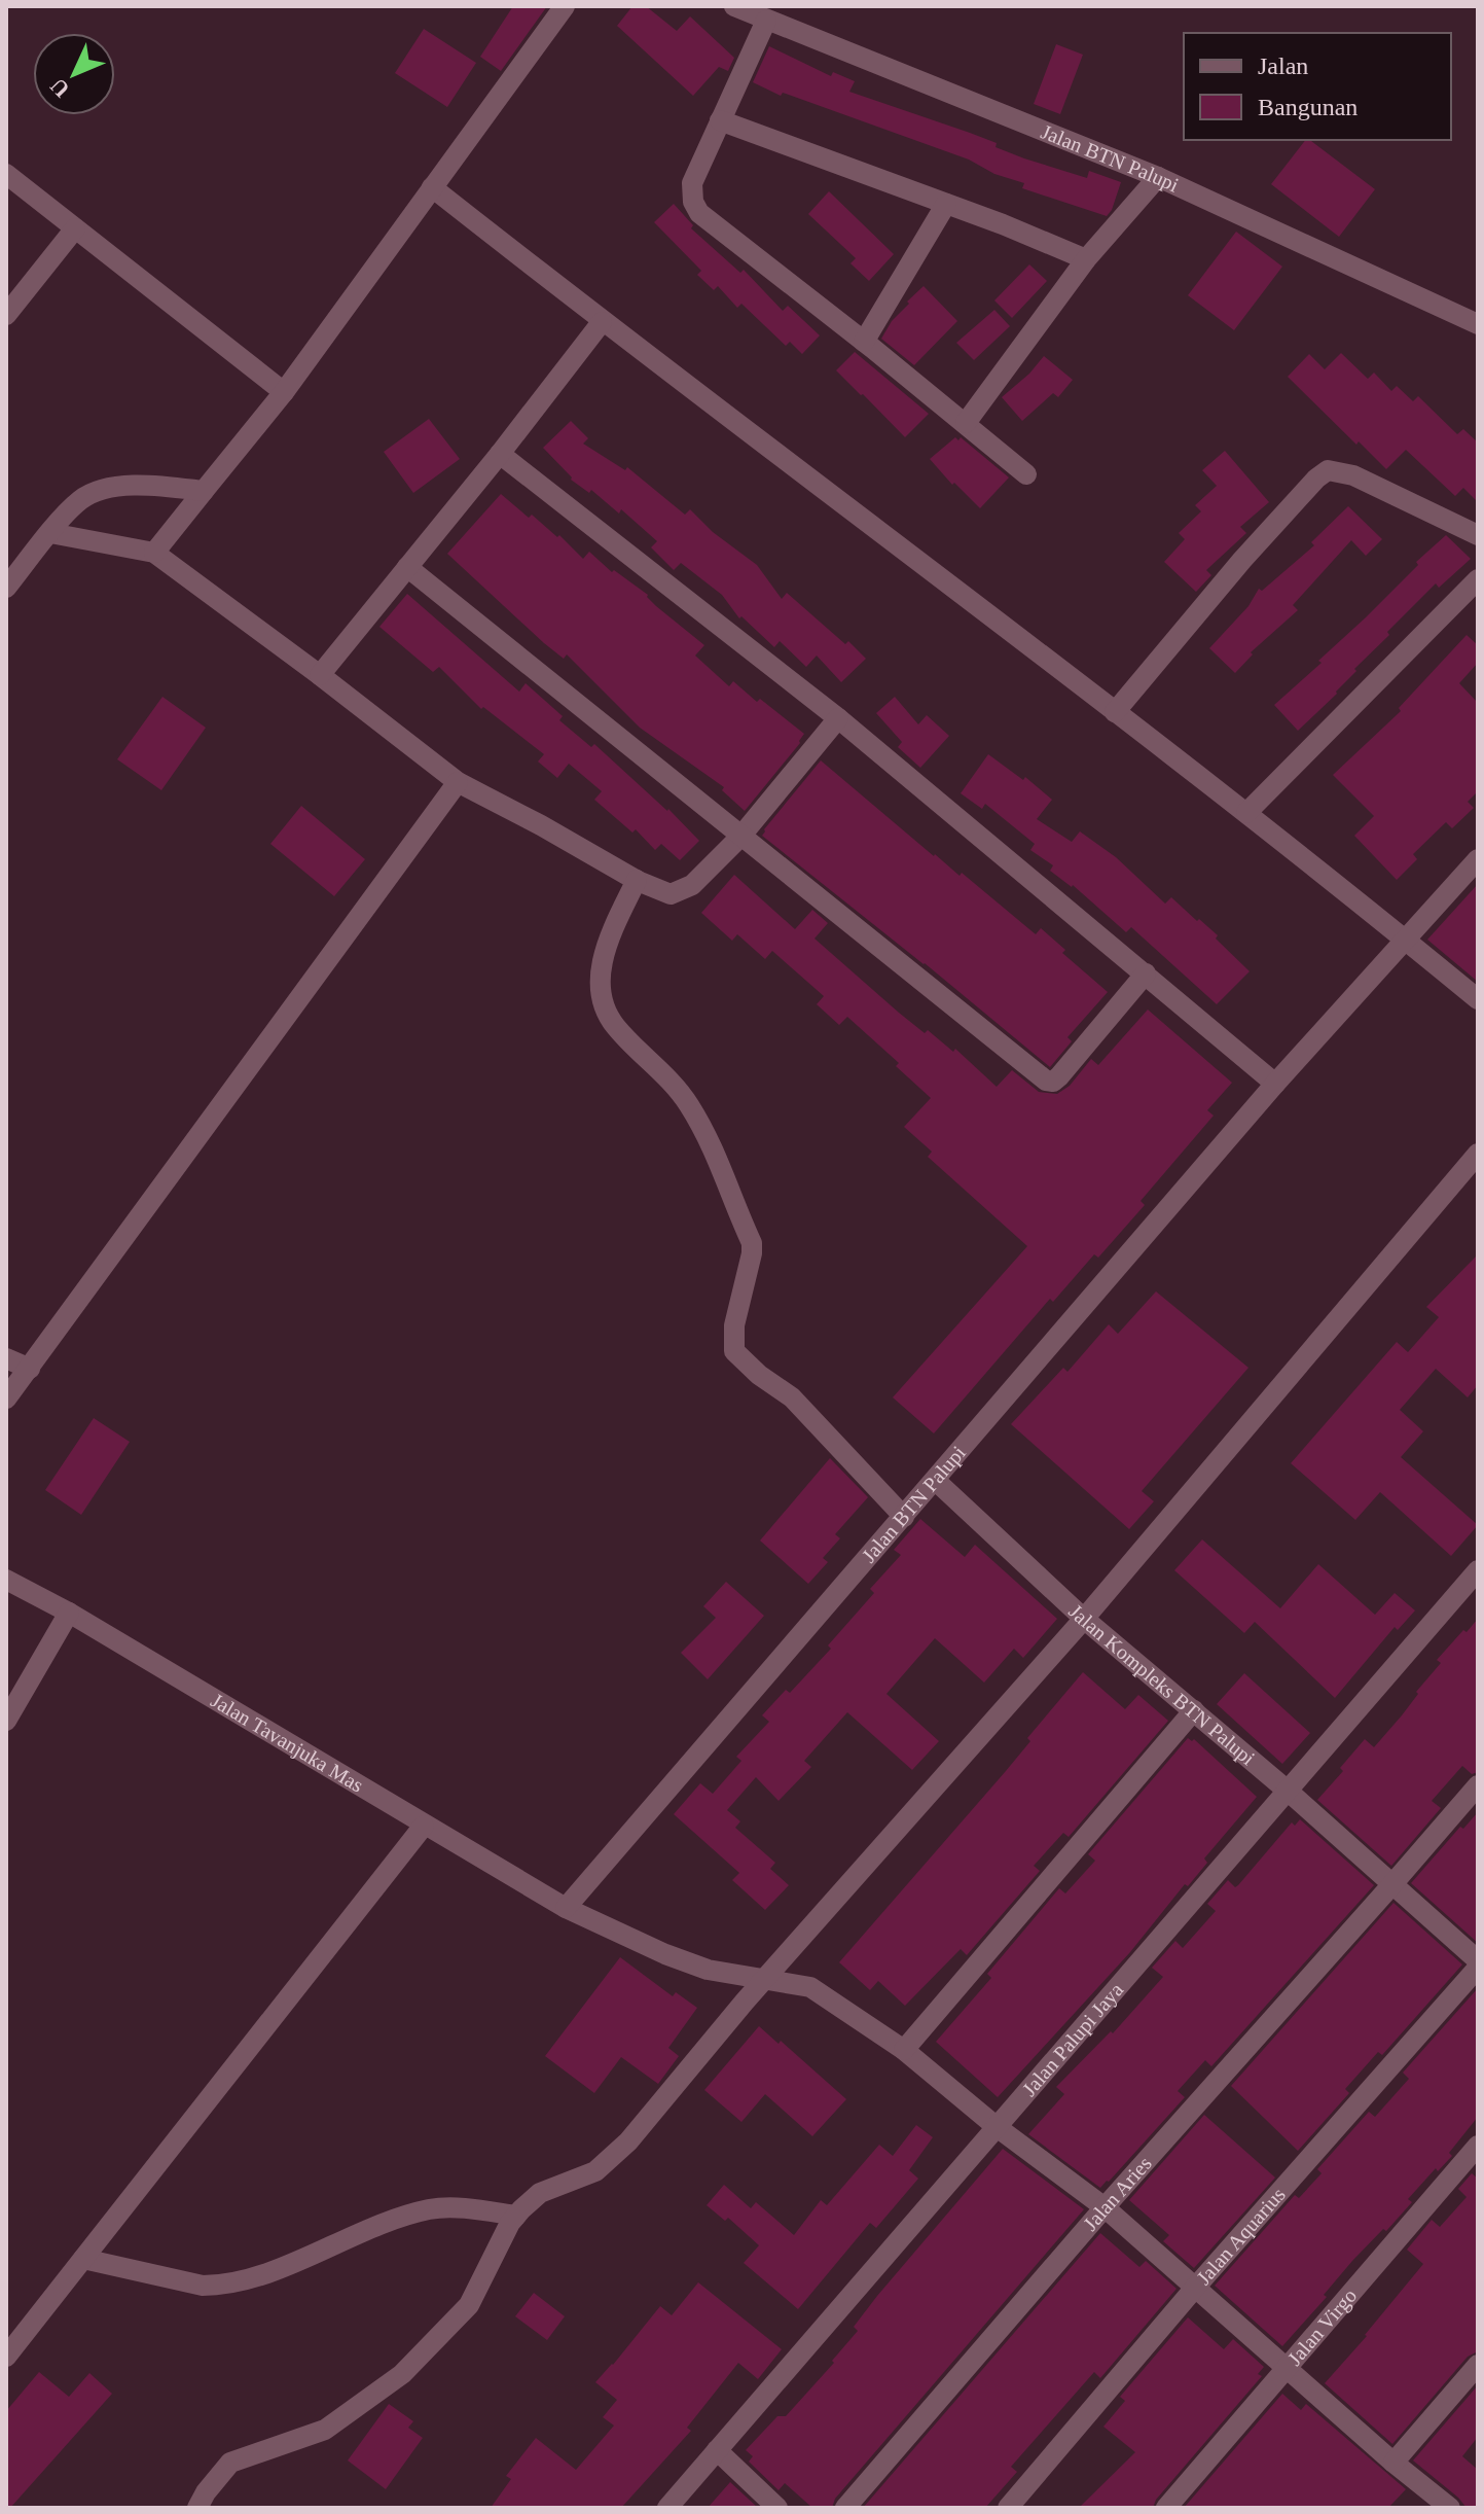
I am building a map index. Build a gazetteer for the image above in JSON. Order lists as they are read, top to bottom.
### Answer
{
  "streets": {
    "street": [
      "Jalan BTN Palupi",
      "Jalan Kompleks BTN Palupi",
      "Jalan Tavanjuka Mas",
      "Jalan Palupi Jaya",
      "Jalan Aries",
      "Jalan Aquarius",
      "Jalan Virgo"
    ]
  },
  "crossings": [
    ["Jalan BTN Palupi", "Jalan Kompleks BTN Palupi"],
    ["Jalan BTN Palupi", "Jalan Tavanjuka Mas"],
    ["Jalan Kompleks BTN Palupi", "Jalan Palupi Jaya"],
    ["Jalan Kompleks BTN Palupi", "Jalan Aries"]
  ],
  "legend": ["Jalan", "Bangunan"],
  "north": "bottom left"
}
